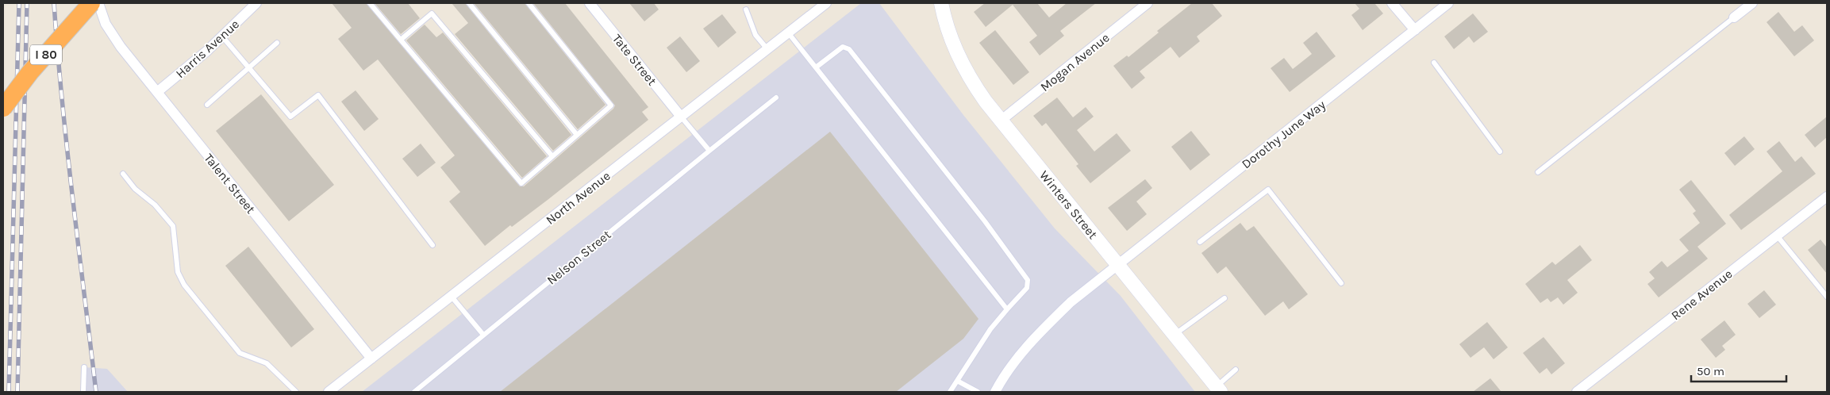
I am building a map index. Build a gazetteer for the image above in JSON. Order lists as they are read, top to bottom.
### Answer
{
  "streets": {
    "highway": ["I 80"],
    "main road": ["Winters Street"],
    "street": [
      "Harris Avenue",
      "Tate Street",
      "Mogan Avenue",
      "Dorothy June Way",
      "Talent Street",
      "North Avenue",
      "Rene Avenue"
    ],
    "lane": ["Nelson Street"]
  },
  "crossings": [
    ["Harris Avenue", "Talent Street"],
    ["Tate Street", "North Avenue"],
    ["Mogan Avenue", "Winters Street"],
    ["Dorothy June Way", "Winters Street"],
    ["Talent Street", "North Avenue"]
  ],
  "scale_bar": "50 m"
}
